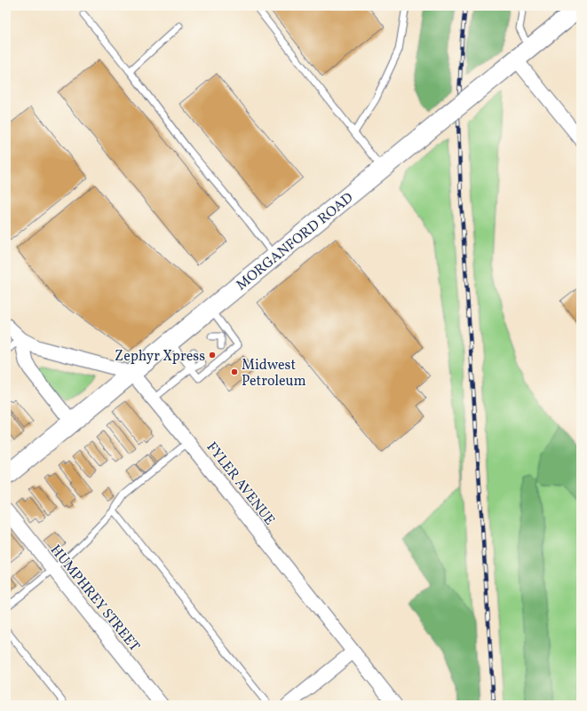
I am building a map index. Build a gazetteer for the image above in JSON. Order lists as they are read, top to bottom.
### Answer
{
  "streets": {
    "street": ["MORGANFORD ROAD", "FYLER AVENUE", "HUMPHREY STREET"]
  },
  "crossings": [
    ["MORGANFORD ROAD", "FYLER AVENUE"]
  ],
  "places": ["Zephyr Xpress", "Midwest Petroleum"]
}
